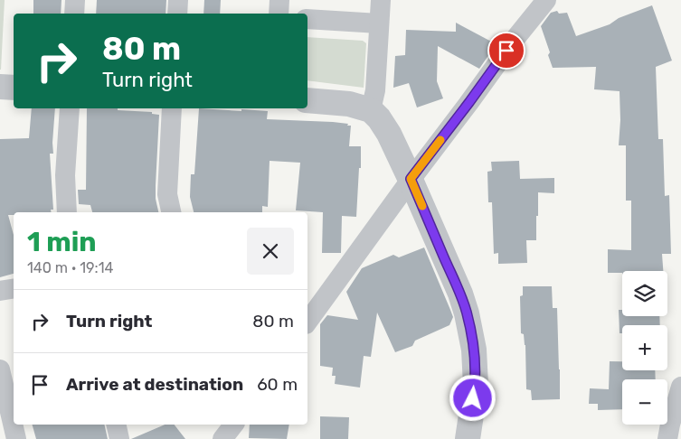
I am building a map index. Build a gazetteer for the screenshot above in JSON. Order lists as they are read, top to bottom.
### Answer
{
  "page": {
    "turn": ["80 m", "Turn right"],
    "heading": ["1 min", "140 m · 19:14"],
    "map_buttons": ["+", "−"],
    "list": [
      {
        "name": "Turn right",
        "value": "80 m"
      },
      {
        "name": "Arrive at destination",
        "value": "60 m"
      }
    ]
  }
}
